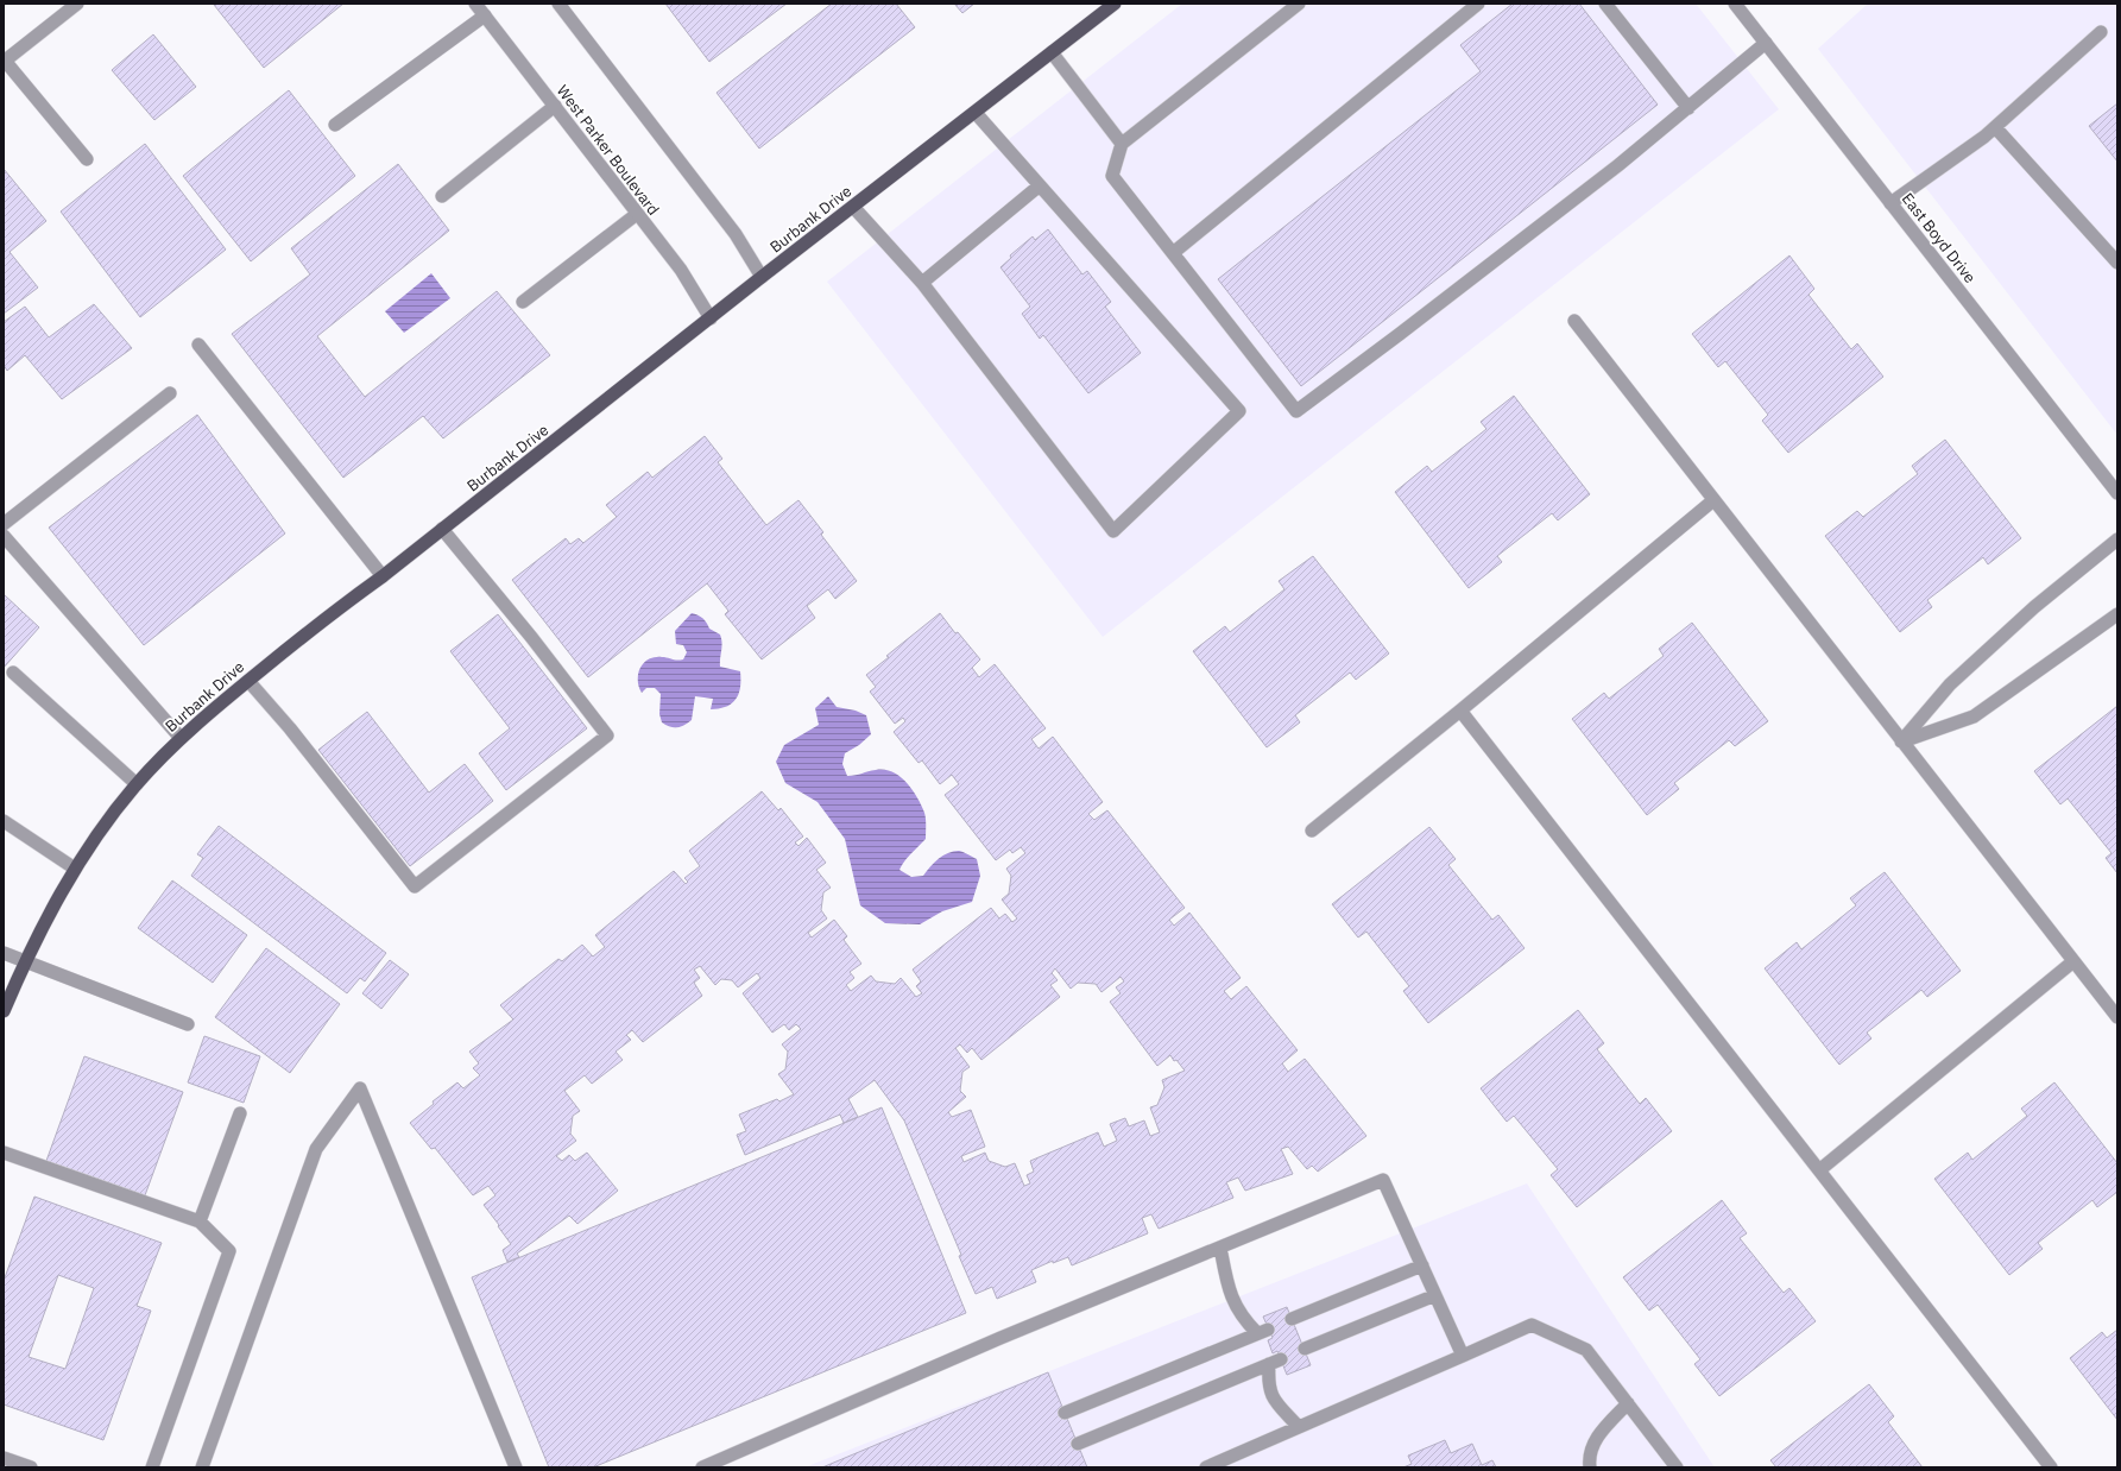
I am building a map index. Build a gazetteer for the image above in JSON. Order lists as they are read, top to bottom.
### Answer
{
  "streets": {
    "main road": ["Burbank Drive"],
    "street": ["West Parker Boulevard", "East Boyd Drive"]
  },
  "crossings": [
    ["West Parker Boulevard", "Burbank Drive"]
  ]
}
